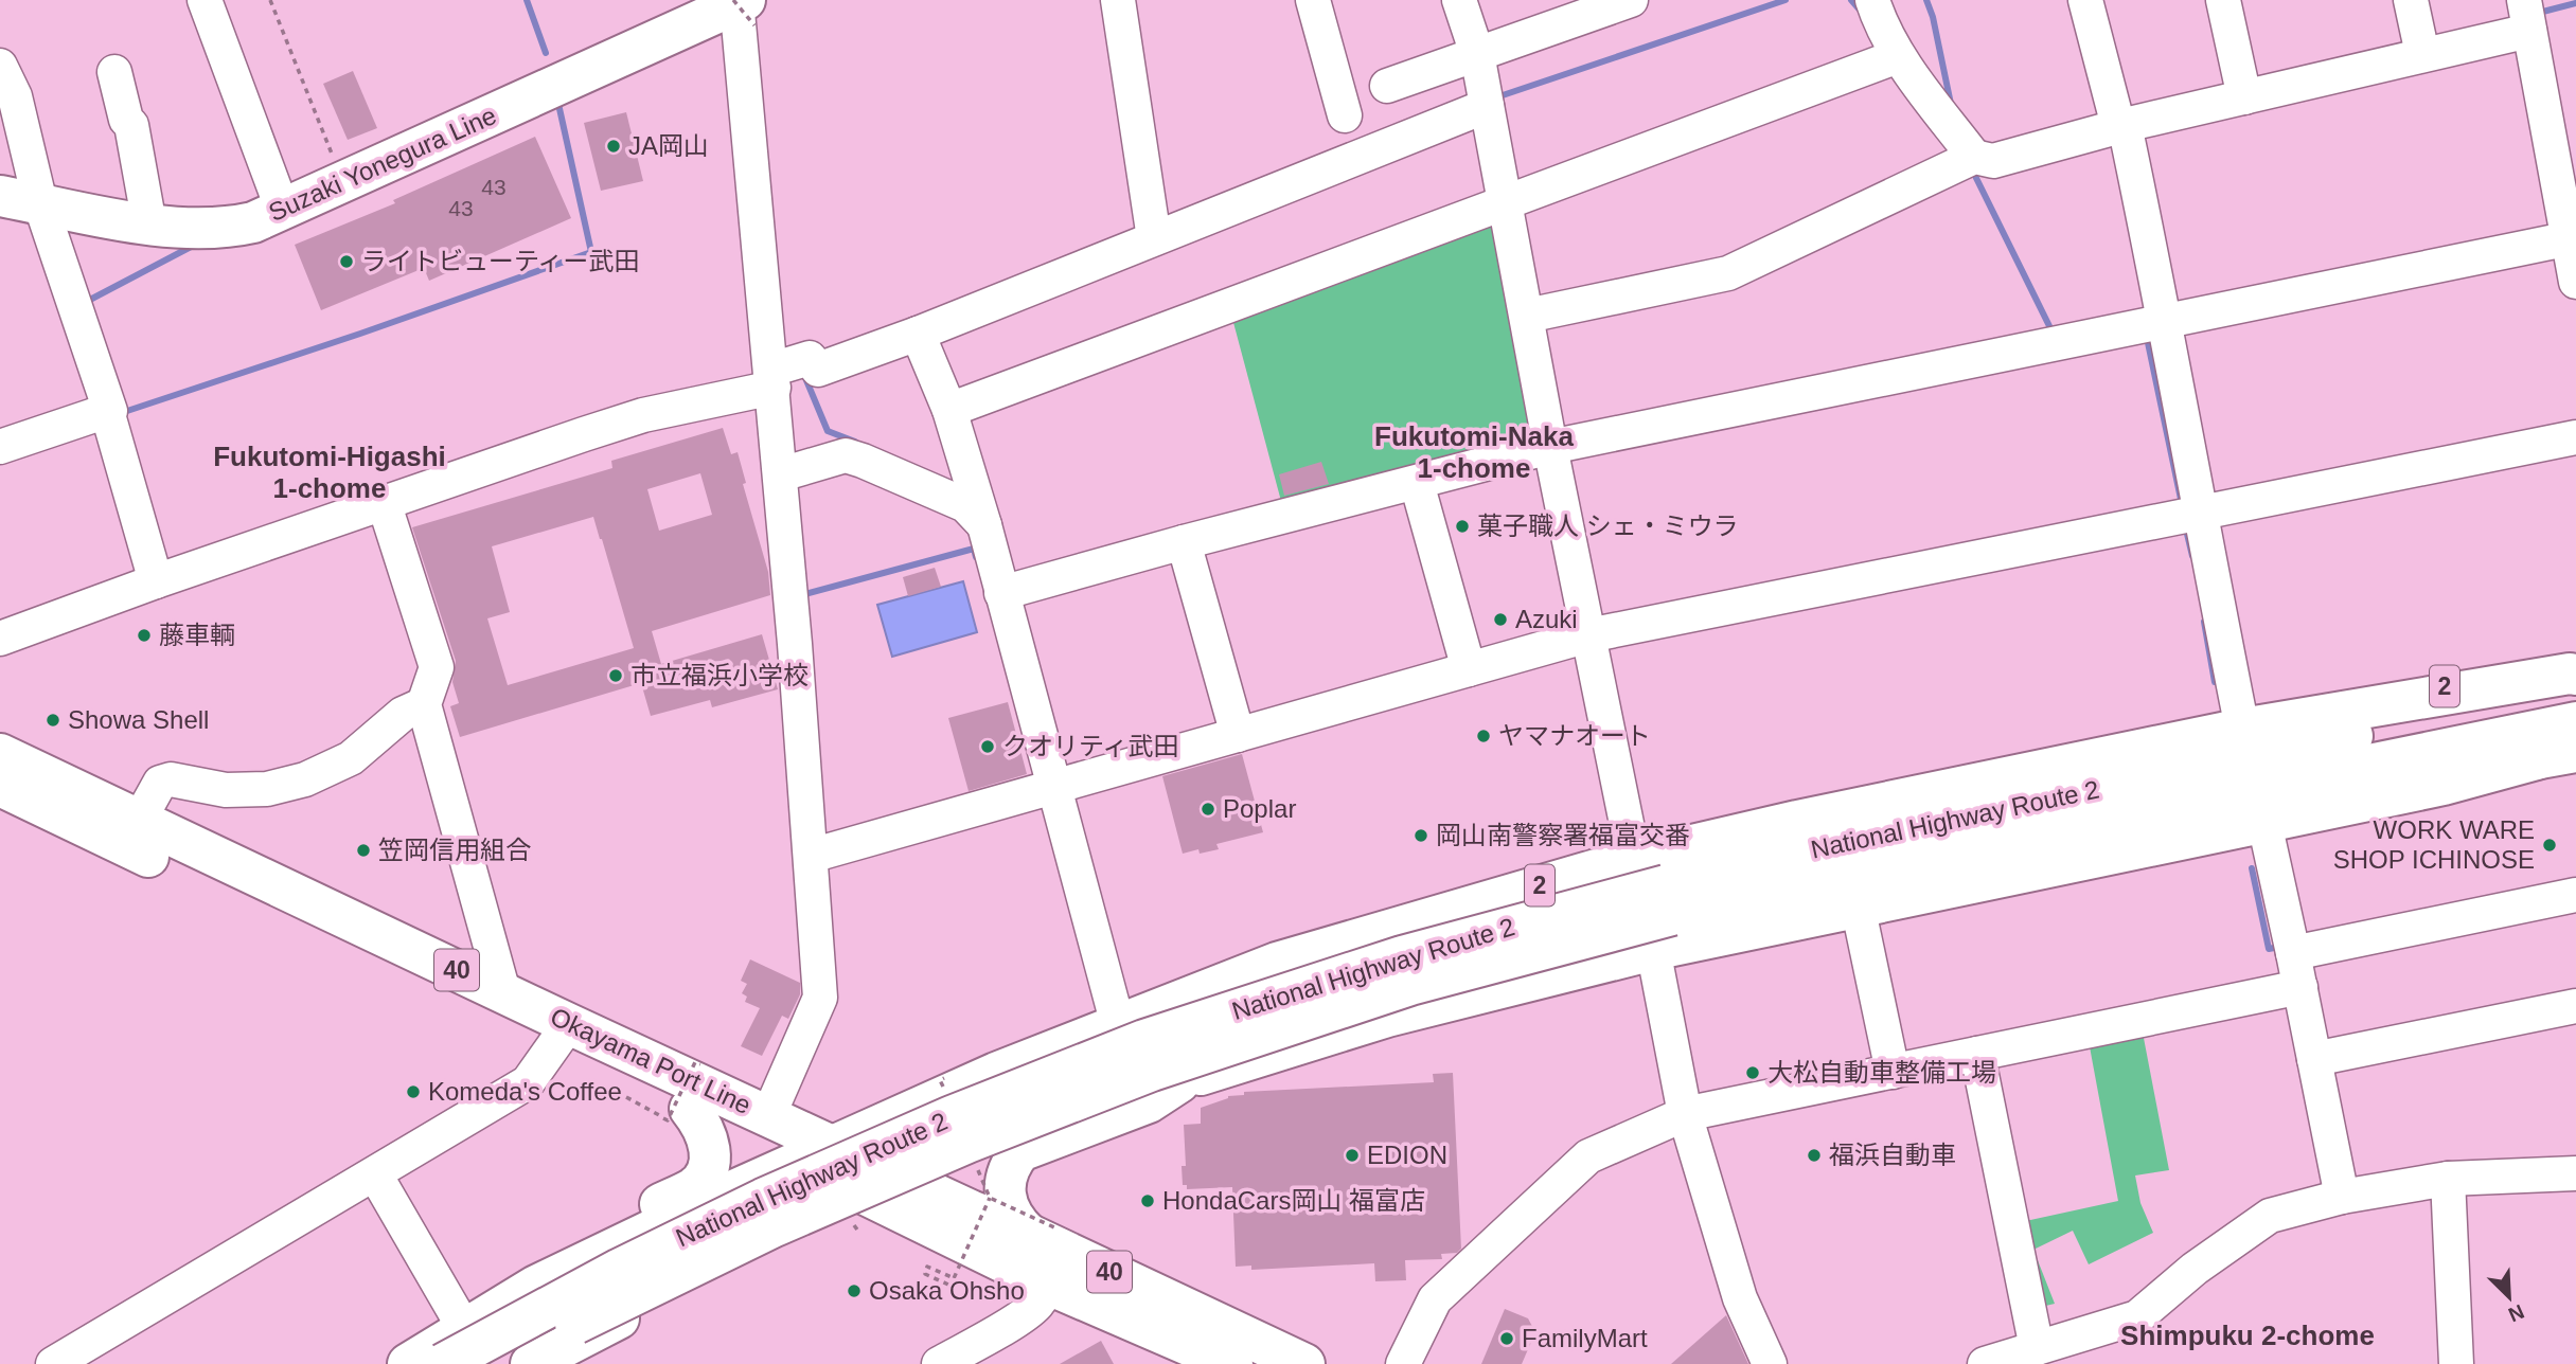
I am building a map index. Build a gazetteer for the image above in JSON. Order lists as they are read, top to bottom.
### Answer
{
  "streets": {
    "main road": [
      "Suzaki Yonegura Line",
      "2",
      "National Highway Route 2",
      "40",
      "Okayama Port Line"
    ]
  },
  "crossings": [
    ["2", "Okayama Port Line"]
  ],
  "districts": ["Fukutomi-Naka 1-chome", "Fukutomi-Higashi 1-chome", "Shimpuku 2-chome"],
  "places": [
    "JA岡山",
    "ライトビューティー武田",
    "菓子職人 シェ・ミウラ",
    "Azuki",
    "藤車輌",
    "市立福浜小学校",
    "Showa Shell",
    "ヤマナオート",
    "クオリティ武田",
    "Poplar",
    "岡山南警察署福富交番",
    "WORK WARE SHOP ICHINOSE",
    "笠岡信用組合",
    "大松自動車整備工場",
    "Komeda's Coffee",
    "EDION",
    "福浜自動車",
    "HondaCars岡山 福富店",
    "Osaka Ohsho",
    "FamilyMart"
  ],
  "house_numbers": ["43", "43"],
  "north": "bottom right"
}
